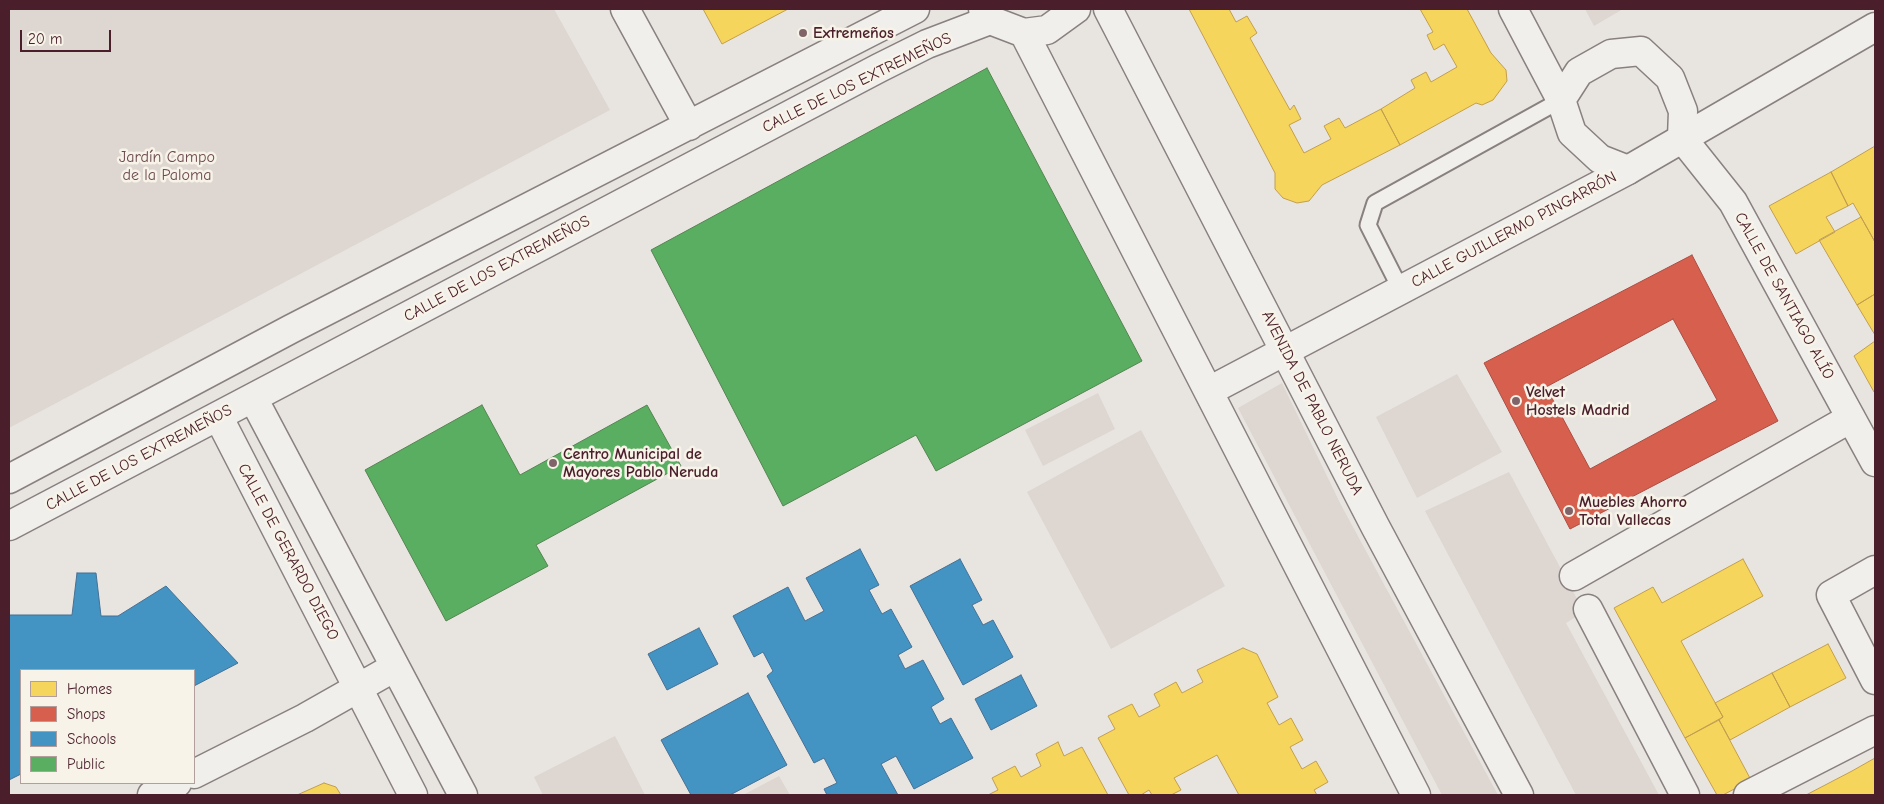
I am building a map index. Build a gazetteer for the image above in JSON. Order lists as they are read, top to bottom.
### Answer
{
  "streets": {
    "street": [
      "CALLE DE LOS EXTREMEÑOS",
      "CALLE GUILLERMO PINGARRÓN",
      "CALLE DE SANTIAGO ALÍO",
      "AVENIDA DE PABLO NERUDA",
      "CALLE DE GERARDO DIEGO"
    ]
  },
  "crossings": [
    ["CALLE DE LOS EXTREMEÑOS", "CALLE DE GERARDO DIEGO"],
    ["CALLE GUILLERMO PINGARRÓN", "CALLE DE SANTIAGO ALÍO"],
    ["CALLE GUILLERMO PINGARRÓN", "AVENIDA DE PABLO NERUDA"]
  ],
  "parks": ["Jardín Campo de la Paloma"],
  "places": [
    "Extremeños",
    "Velvet Hostels Madrid",
    "Centro Municipal de Mayores Pablo Neruda",
    "Muebles Ahorro Total Vallecas"
  ],
  "legend": [
    "Homes",
    "Shops",
    "Schools",
    "Public"
  ],
  "scale_bar": "20 m"
}
